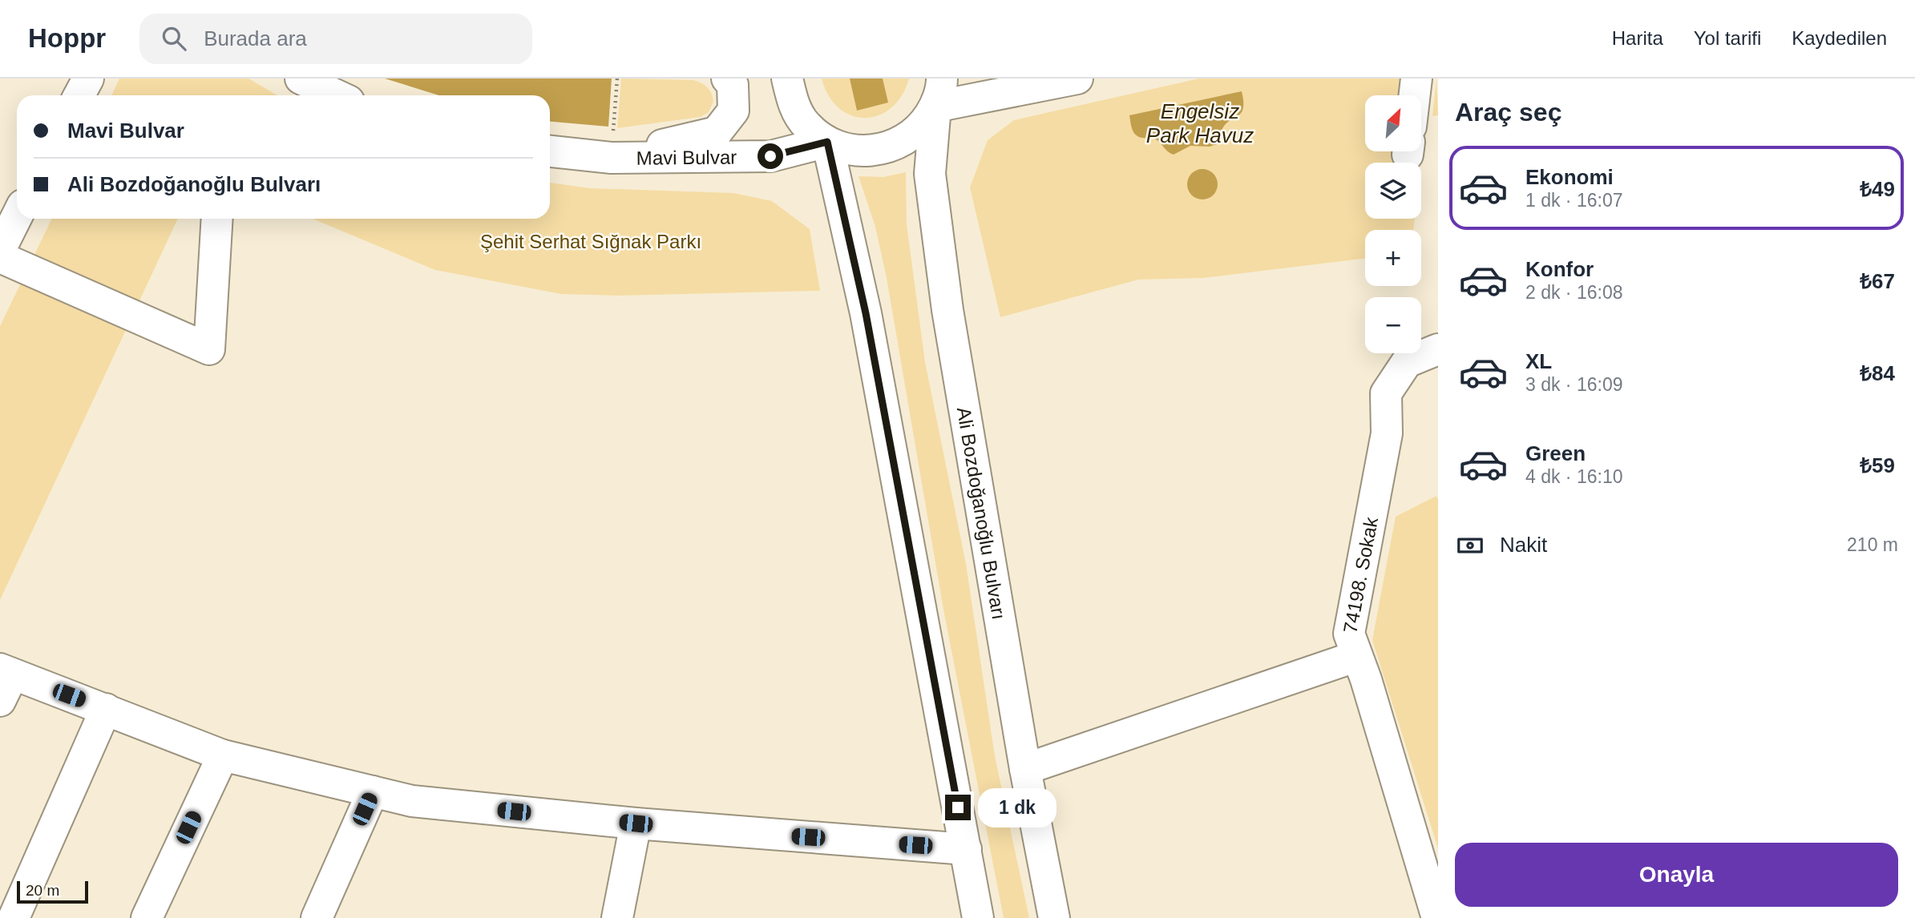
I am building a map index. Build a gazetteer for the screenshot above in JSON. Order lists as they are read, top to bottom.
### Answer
{
  "streets": {
    "street": ["Mavi Bulvar", "Ali Bozdoğanoğlu Bulvarı", "74198. Sokak"]
  },
  "water": ["Engelsiz Park Havuz"],
  "parks": ["Şehit Serhat Sığnak Parkı"],
  "scale_bar": "20 m",
  "north": "top right",
  "page": {
    "header": "Hoppr",
    "search": "Burada ara",
    "nav": ["Harita", "Yol tarifi", "Kaydedilen"],
    "heading": "Araç seç",
    "map_buttons": ["+", "−"],
    "banner": ["Mavi Bulvar", "Ali Bozdoğanoğlu Bulvarı"],
    "list": [
      {
        "name": "Ekonomi",
        "note": "1 dk · 16:07",
        "value": "₺49"
      },
      {
        "name": "Konfor",
        "note": "2 dk · 16:08",
        "value": "₺67"
      },
      {
        "name": "XL",
        "note": "3 dk · 16:09",
        "value": "₺84"
      },
      {
        "name": "Green",
        "note": "4 dk · 16:10",
        "value": "₺59"
      }
    ],
    "pay": ["Nakit", "210 m"],
    "bubble": "1 dk",
    "buttons": "Onayla",
    "scale": "20 m"
  }
}
